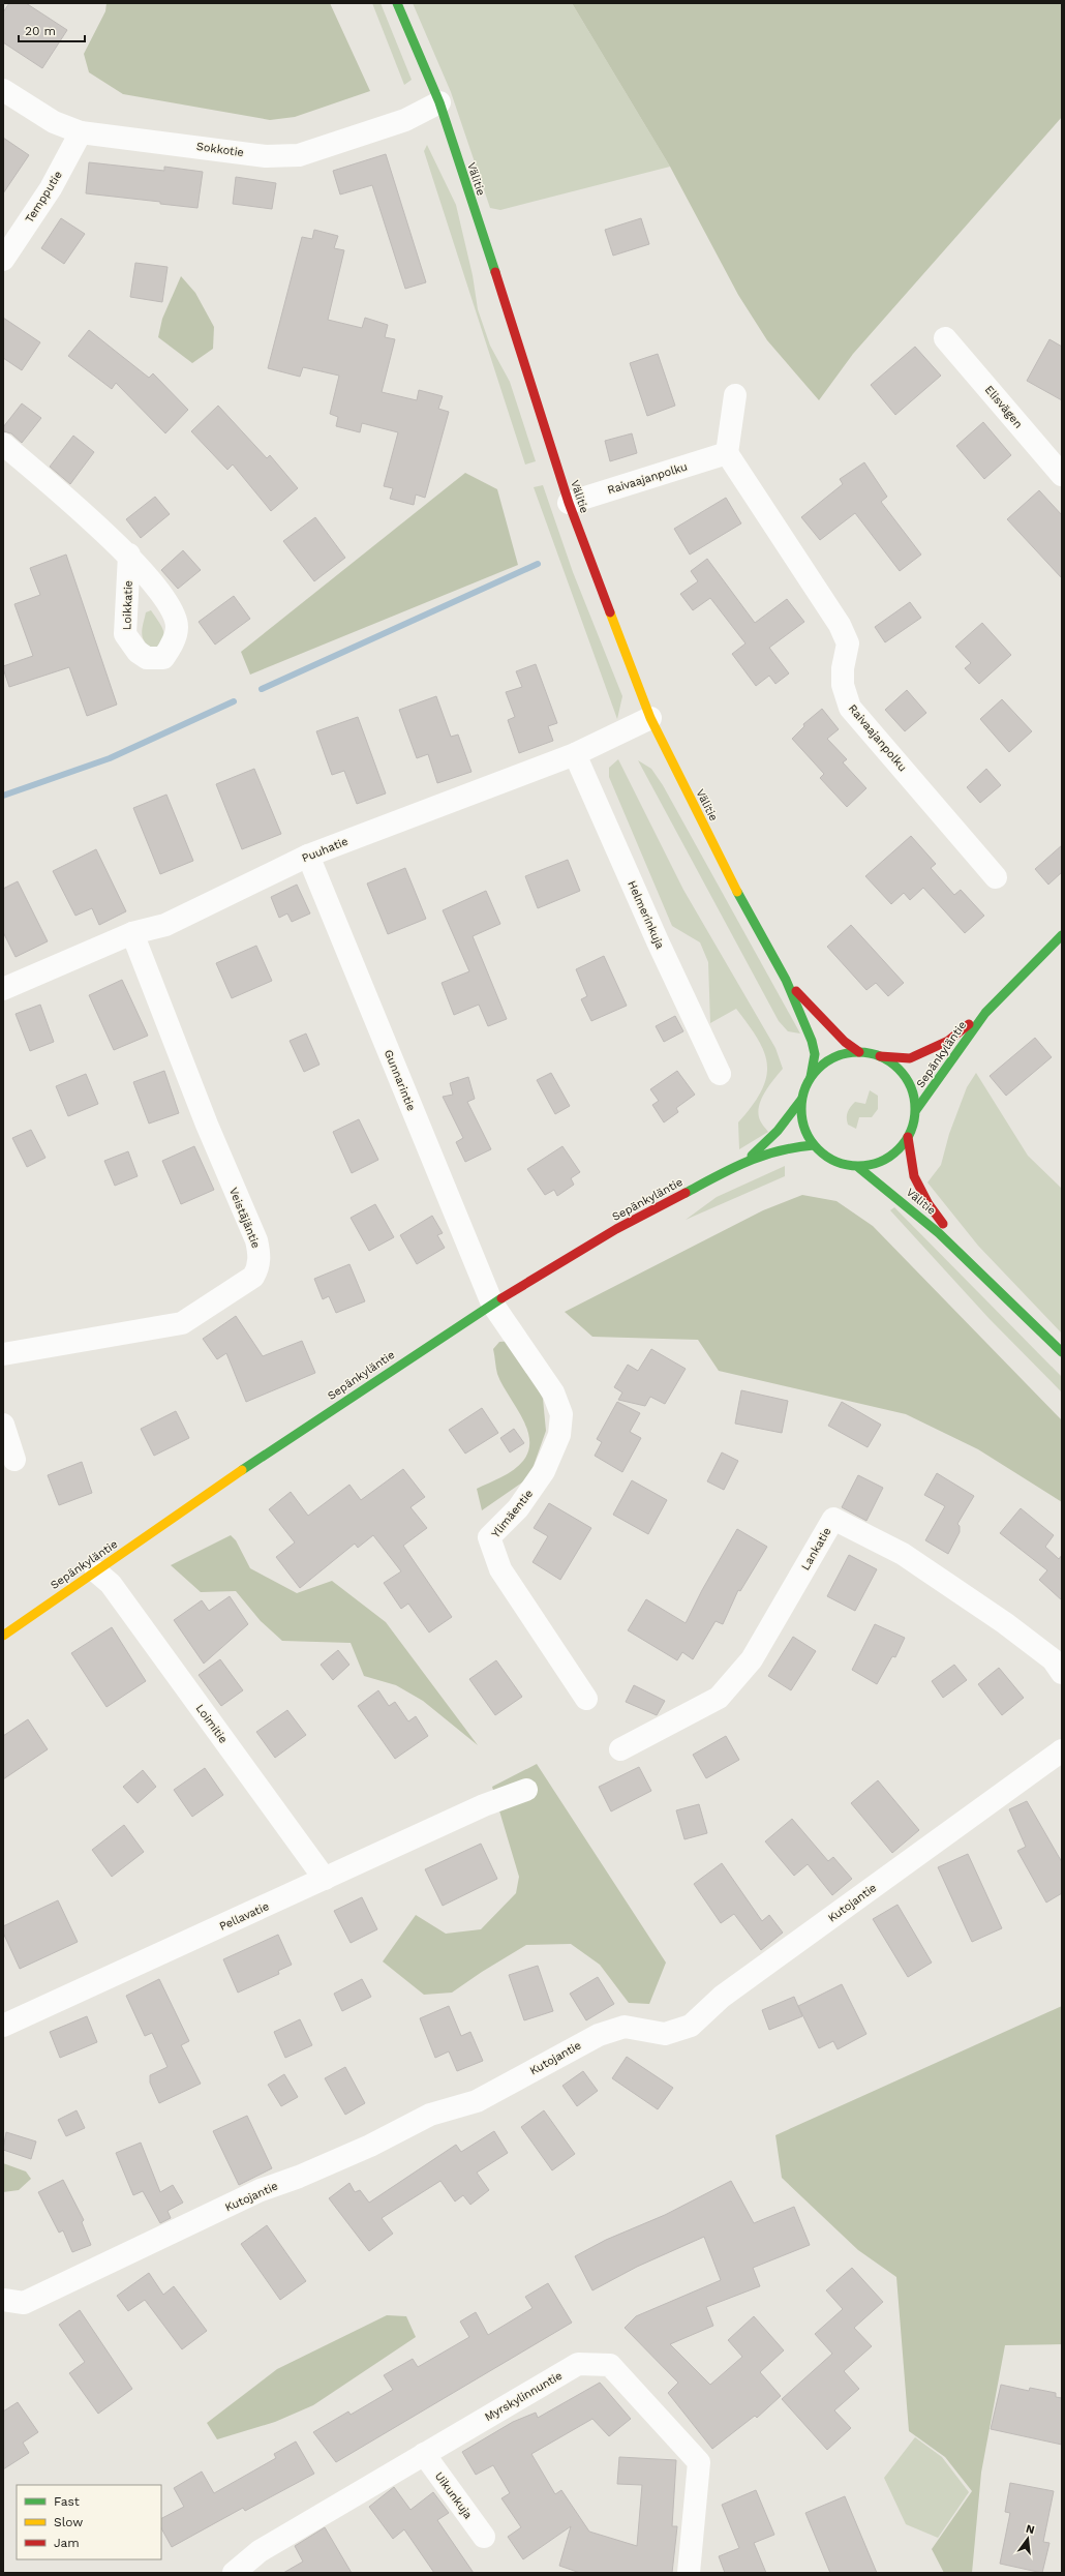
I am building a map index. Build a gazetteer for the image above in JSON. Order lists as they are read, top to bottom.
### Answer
{
  "streets": {
    "main road": ["Välitie", "Sepänkyläntie"],
    "street": [
      "Sokkotie",
      "Tempputie",
      "Elisvägen",
      "Raivaajanpolku",
      "Puuhatie",
      "Helmerinkuja",
      "Gunnarintie",
      "Veistäjäntie",
      "Ylimäentie",
      "Lankatie",
      "Loimitie",
      "Kutojantie",
      "Pellavatie",
      "Myrskylinnuntie",
      "Uikunkuja"
    ]
  },
  "crossings": [
    ["Sokkotie", "Välitie"],
    ["Sokkotie", "Tempputie"],
    ["Välitie", "Raivaajanpolku"],
    ["Välitie", "Puuhatie"],
    ["Välitie", "Sepänkyläntie"],
    ["Puuhatie", "Helmerinkuja"],
    ["Puuhatie", "Gunnarintie"],
    ["Puuhatie", "Veistäjäntie"],
    ["Sepänkyläntie", "Gunnarintie"],
    ["Sepänkyläntie", "Ylimäentie"],
    ["Sepänkyläntie", "Loimitie"],
    ["Gunnarintie", "Ylimäentie"],
    ["Loimitie", "Pellavatie"],
    ["Myrskylinnuntie", "Uikunkuja"]
  ],
  "legend": ["Fast", "Slow", "Jam"],
  "scale_bar": "20 m",
  "north": "top"
}
